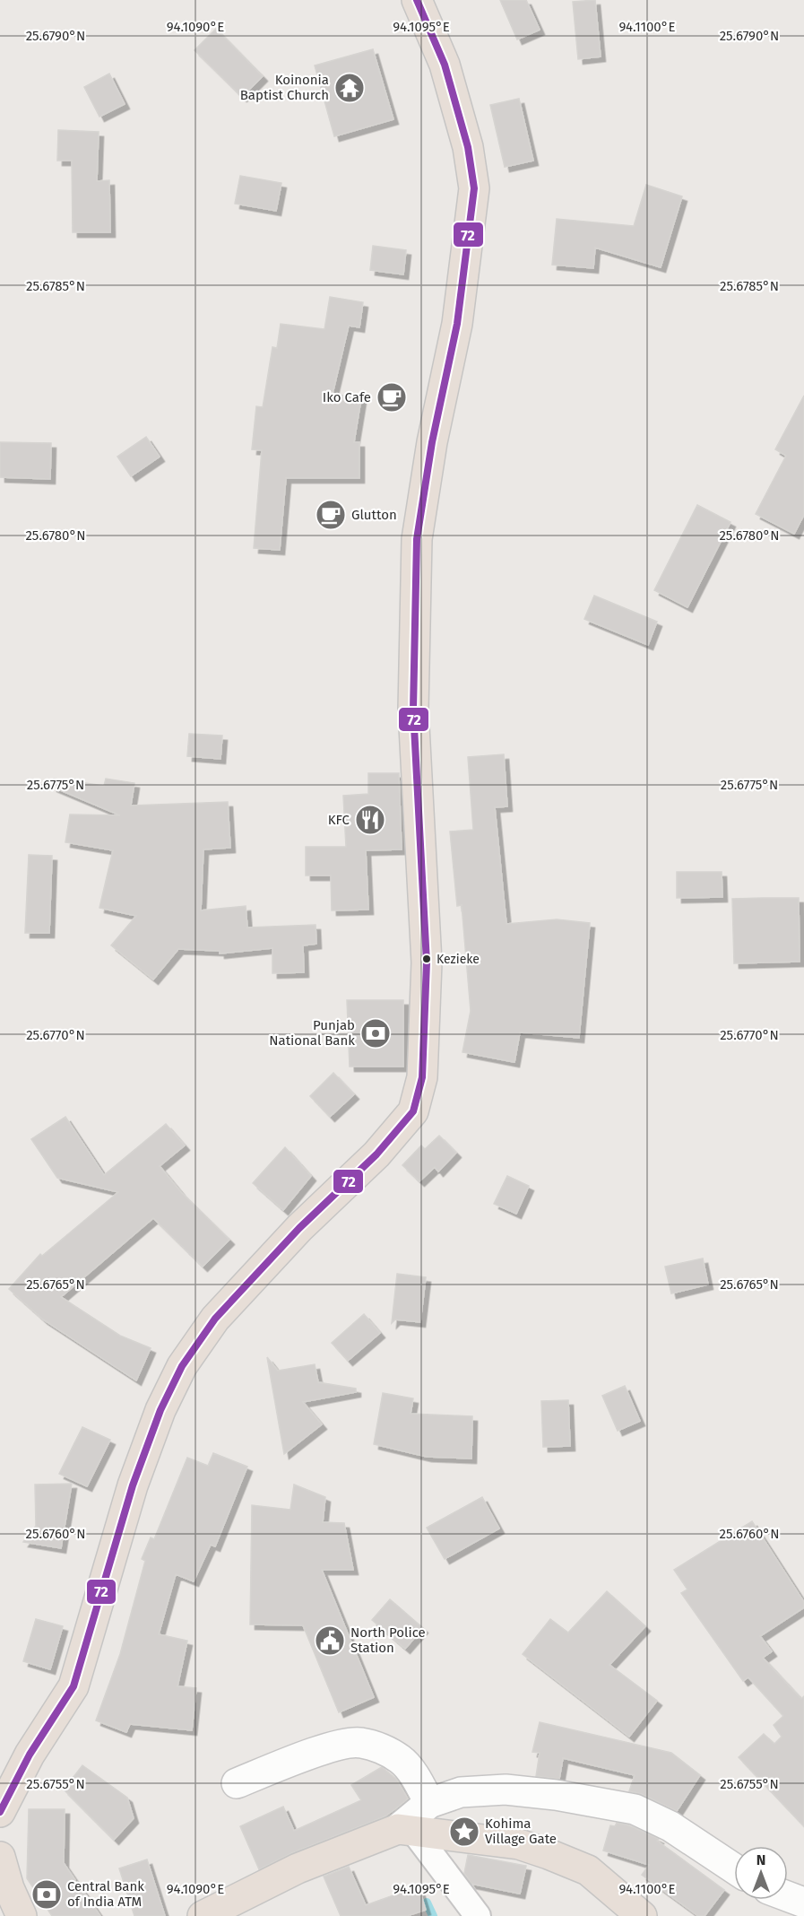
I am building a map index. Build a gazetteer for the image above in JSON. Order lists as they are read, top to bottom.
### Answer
{
  "places": {
    "temple": ["Koinonia Baptist Church"],
    "cafe": ["Iko Cafe", "Glutton"],
    "restaurant": ["KFC"],
    "other": ["Kezieke"],
    "bank": ["Punjab National Bank", "Central Bank of India ATM"],
    "public building": ["North Police Station"],
    "place": ["Kohima Village Gate"]
  },
  "lines": ["transit line 72"],
  "north": "top",
  "coordinates": [
    "94.1090°E",
    "94.1095°E",
    "94.1100°E",
    "25.6790°N",
    "25.6785°N",
    "25.6780°N",
    "25.6775°N",
    "25.6770°N",
    "25.6765°N",
    "25.6760°N",
    "25.6755°N"
  ]
}
